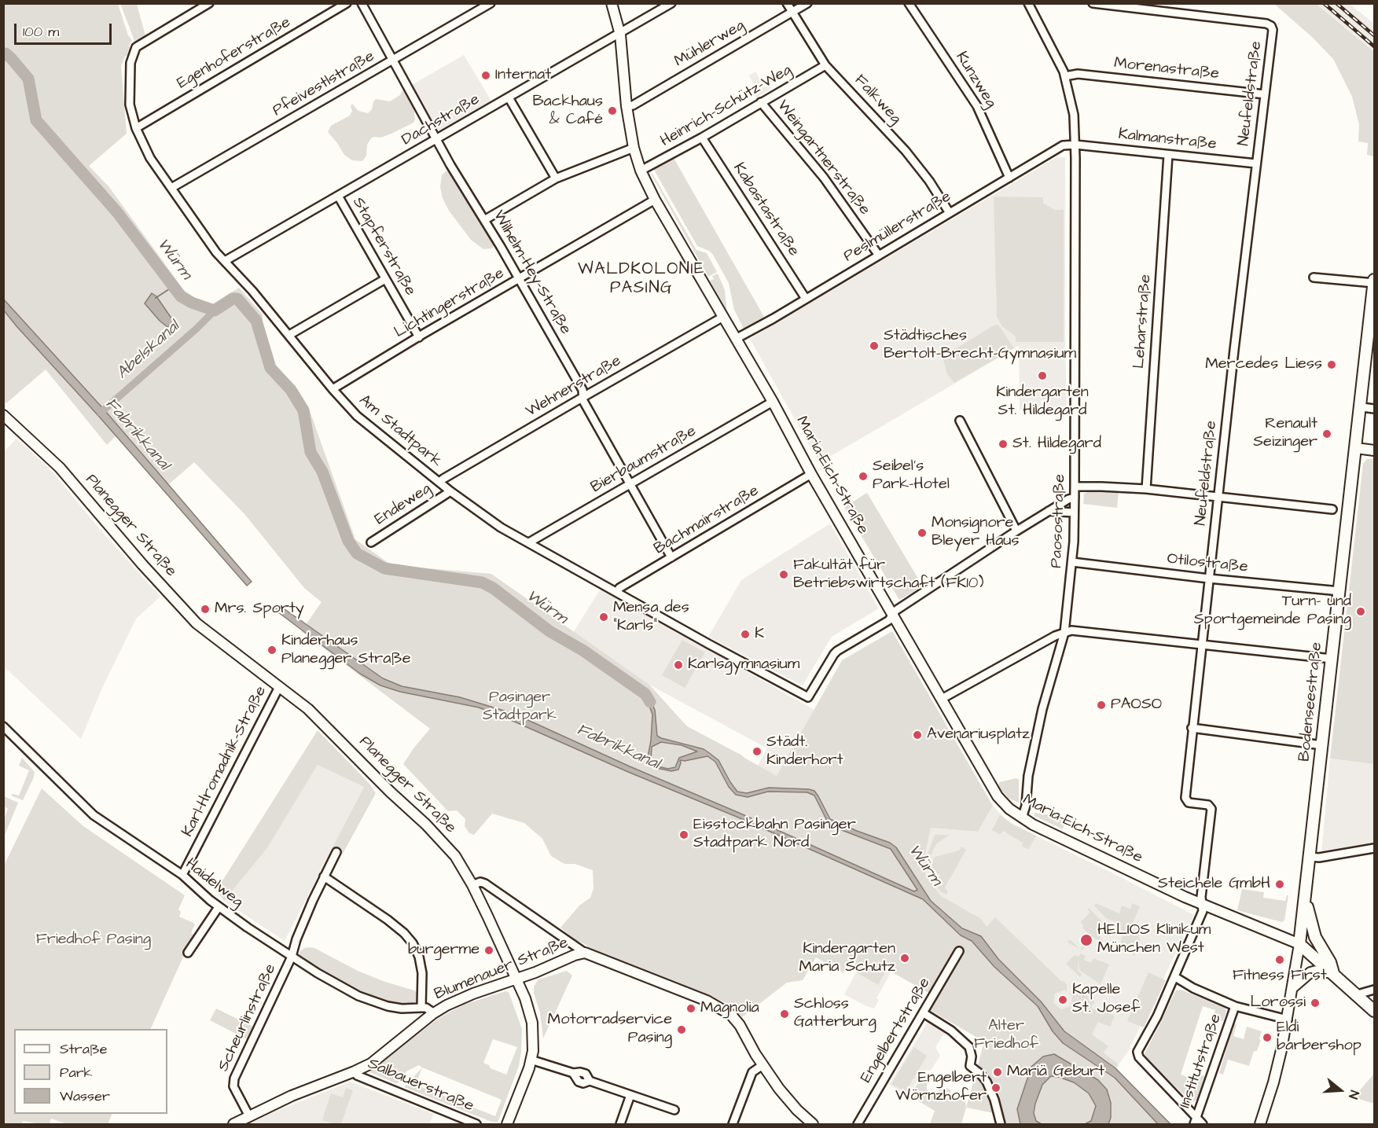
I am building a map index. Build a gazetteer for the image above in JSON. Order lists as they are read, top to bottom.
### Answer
{
  "streets": {
    "main road": ["Bodenseestraße"],
    "street": [
      "Mühlerweg",
      "Egenhoferstraße",
      "Morenastraße",
      "Kunzweg",
      "Pfeivestlstraße",
      "Neufeldstraße",
      "Falkweg",
      "Heinrich-Schütz-Weg",
      "Dachstraße",
      "Kalmanstraße",
      "Weingartnerstraße",
      "Kabastastraße",
      "Peslmüllerstraße",
      "Stapferstraße",
      "Wilhelm-Hey-Straße",
      "Lichtingerstraße",
      "Leharstraße",
      "Wehnerstraße",
      "Am Stadtpark",
      "Bierbaumstraße",
      "Maria-Eich-Straße",
      "Endeweg",
      "Bachmairstraße",
      "Paosostraße",
      "Planegger Straße",
      "Otilostraße",
      "Karl-Hromadnik-Straße",
      "Haidelweg",
      "Blumenauer Straße",
      "Scheurlinstraße",
      "Engelbertstraße",
      "Institutstraße",
      "Salbauerstraße"
    ]
  },
  "crossings": [
    ["Mühlerweg", "Falkweg"],
    ["Mühlerweg", "Maria-Eich-Straße"],
    ["Egenhoferstraße", "Am Stadtpark"],
    ["Morenastraße", "Neufeldstraße"],
    ["Morenastraße", "Paosostraße"],
    ["Kunzweg", "Peslmüllerstraße"],
    ["Pfeivestlstraße", "Wilhelm-Hey-Straße"],
    ["Pfeivestlstraße", "Am Stadtpark"],
    ["Neufeldstraße", "Kalmanstraße"],
    ["Neufeldstraße", "Maria-Eich-Straße"],
    ["Neufeldstraße", "Otilostraße"],
    ["Falkweg", "Heinrich-Schütz-Weg"],
    ["Falkweg", "Peslmüllerstraße"],
    ["Heinrich-Schütz-Weg", "Weingartnerstraße"],
    ["Heinrich-Schütz-Weg", "Kabastastraße"],
    ["Heinrich-Schütz-Weg", "Maria-Eich-Straße"],
    ["Dachstraße", "Stapferstraße"],
    ["Dachstraße", "Wilhelm-Hey-Straße"],
    ["Dachstraße", "Am Stadtpark"],
    ["Dachstraße", "Maria-Eich-Straße"],
    ["Kalmanstraße", "Peslmüllerstraße"],
    ["Kalmanstraße", "Leharstraße"],
    ["Kalmanstraße", "Paosostraße"],
    ["Weingartnerstraße", "Peslmüllerstraße"],
    ["Kabastastraße", "Peslmüllerstraße"],
    ["Peslmüllerstraße", "Maria-Eich-Straße"],
    ["Peslmüllerstraße", "Paosostraße"],
    ["Stapferstraße", "Lichtingerstraße"],
    ["Wilhelm-Hey-Straße", "Lichtingerstraße"],
    ["Wilhelm-Hey-Straße", "Wehnerstraße"],
    ["Wilhelm-Hey-Straße", "Bierbaumstraße"],
    ["Wilhelm-Hey-Straße", "Bachmairstraße"],
    ["Lichtingerstraße", "Am Stadtpark"],
    ["Lichtingerstraße", "Maria-Eich-Straße"],
    ["Wehnerstraße", "Am Stadtpark"],
    ["Wehnerstraße", "Maria-Eich-Straße"],
    ["Am Stadtpark", "Bierbaumstraße"],
    ["Am Stadtpark", "Maria-Eich-Straße"],
    ["Am Stadtpark", "Endeweg"],
    ["Am Stadtpark", "Bachmairstraße"],
    ["Bierbaumstraße", "Maria-Eich-Straße"],
    ["Maria-Eich-Straße", "Bachmairstraße"],
    ["Maria-Eich-Straße", "Paosostraße"],
    ["Maria-Eich-Straße", "Bodenseestraße"],
    ["Paosostraße", "Otilostraße"],
    ["Planegger Straße", "Karl-Hromadnik-Straße"],
    ["Planegger Straße", "Blumenauer Straße"],
    ["Otilostraße", "Bodenseestraße"],
    ["Karl-Hromadnik-Straße", "Haidelweg"],
    ["Haidelweg", "Blumenauer Straße"],
    ["Haidelweg", "Scheurlinstraße"],
    ["Blumenauer Straße", "Scheurlinstraße"],
    ["Blumenauer Straße", "Salbauerstraße"]
  ],
  "districts": ["WALDKOLONIE PASING"],
  "water": ["Würm", "Abelskanal", "Fabrikkanal"],
  "parks": ["Pasinger Stadtpark", "Friedhof Pasing", "Alter Friedhof"],
  "places": [
    "Internat",
    "Backhaus & Café",
    "Städtisches Bertolt-Brecht-Gymnasium",
    "Mercedes Liess",
    "Kindergarten St. Hildegard",
    "Renault Seizinger",
    "St. Hildegard",
    "Seibel's Park-Hotel",
    "Monsignore Bleyer Haus",
    "Fakultät für Betriebswirtschaft (FK10)",
    "Mrs. Sporty",
    "Turn- und Sportgemeinde Pasing",
    "Mensa des \"Karls\"",
    "K",
    "Kinderhaus Planegger Straße",
    "Karlsgymnasium",
    "PAOSO",
    "Avenariusplatz",
    "Städt. Kinderhort",
    "Eisstockbahn Pasinger Stadtpark Nord",
    "Steichele GmbH",
    "HELIOS Klinikum München West",
    "burgerme",
    "Kindergarten Maria Schutz",
    "Fitness First",
    "Kapelle St. Josef",
    "Lorossi",
    "Magnolia",
    "Schloss Gatterburg",
    "Motorradservice Pasing",
    "Eldi barbershop",
    "Mariä Geburt",
    "Engelbert Wörnzhofer"
  ],
  "legend": ["Straße", "Park", "Wasser"],
  "scale_bar": "100 m",
  "north": "right"
}
